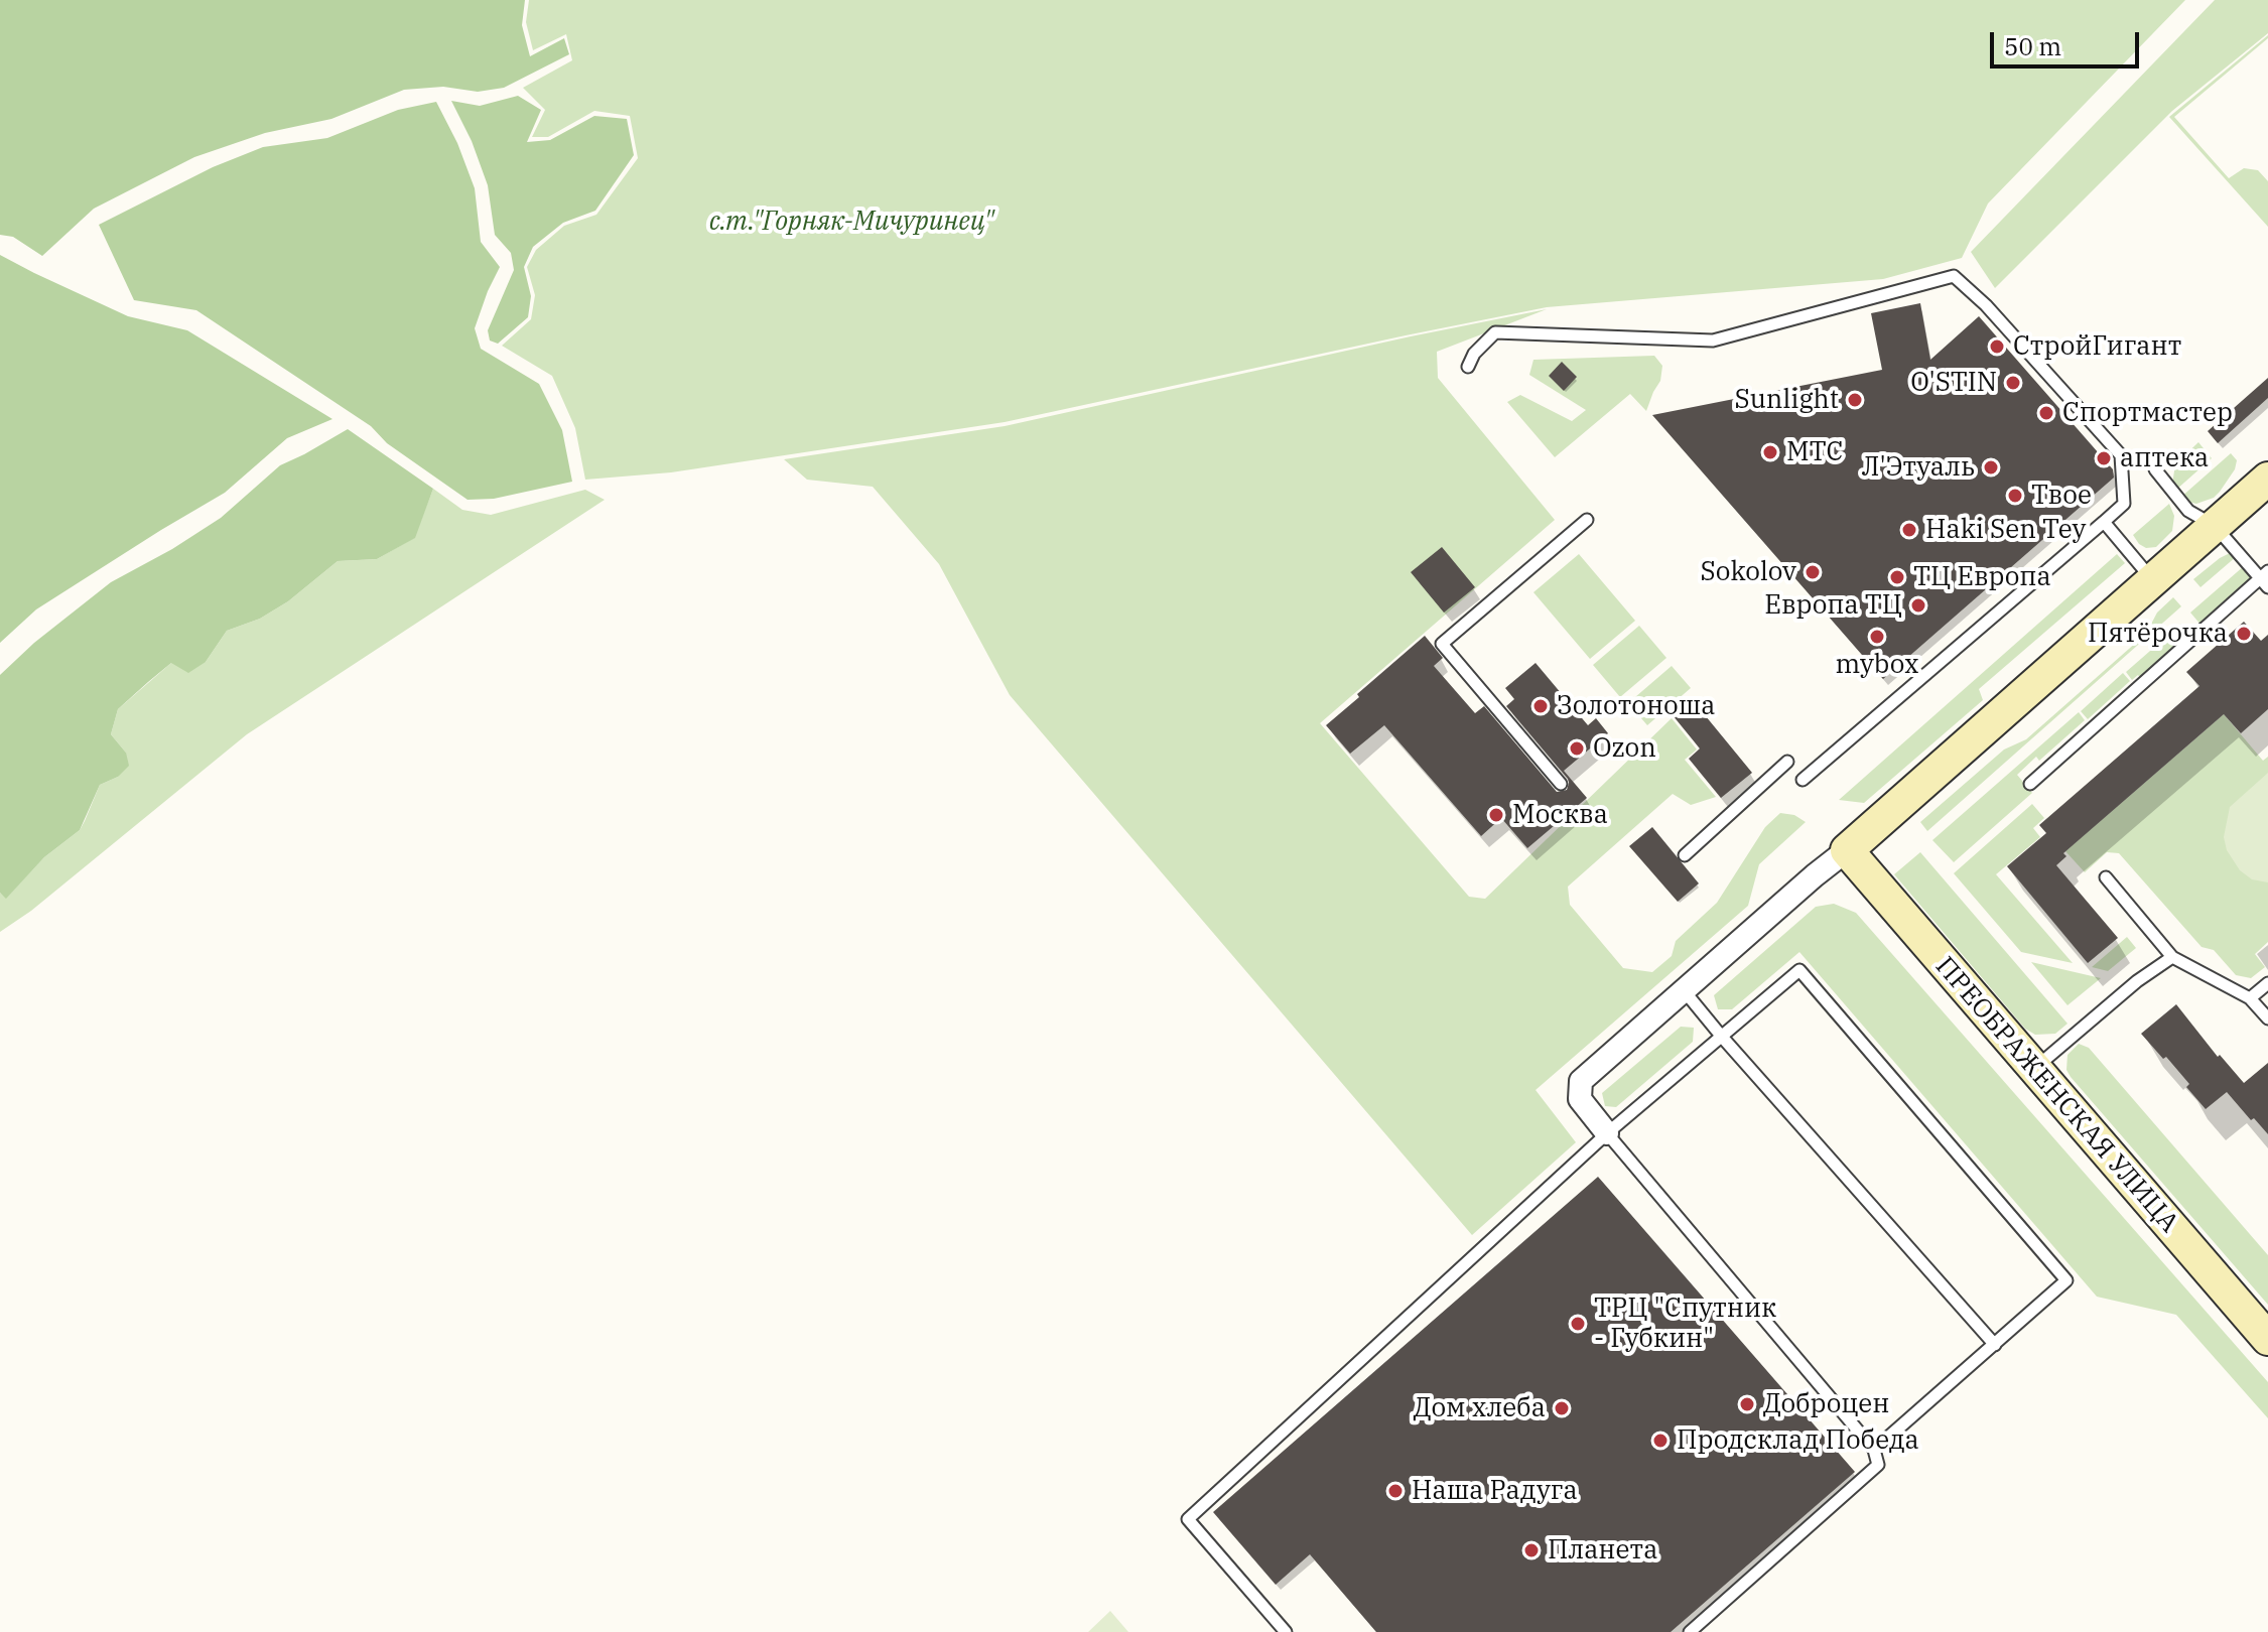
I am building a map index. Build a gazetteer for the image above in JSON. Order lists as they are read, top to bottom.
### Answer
{
  "streets": {
    "main road": ["ПРЕОБРАЖЕНСКАЯ УЛИЦА"]
  },
  "parks": ["с.т.\"Горняк-Мичуринец\""],
  "places": [
    "СтройГигант",
    "O'STIN",
    "Sunlight",
    "Спортмастер",
    "МТС",
    "аптека",
    "Л'Этуаль",
    "Твое",
    "Haki Sen Tey",
    "Sokolov",
    "ТЦ Европа",
    "Европа ТЦ",
    "Пятёрочка",
    "mybox",
    "Золотоноша",
    "Ozon",
    "Москва",
    "ТРЦ \"Спутник - Губкин\"",
    "Доброцен",
    "Дом хлеба",
    "Продсклад Победа",
    "Наша Радуга",
    "Планета"
  ],
  "scale_bar": "50 m"
}
